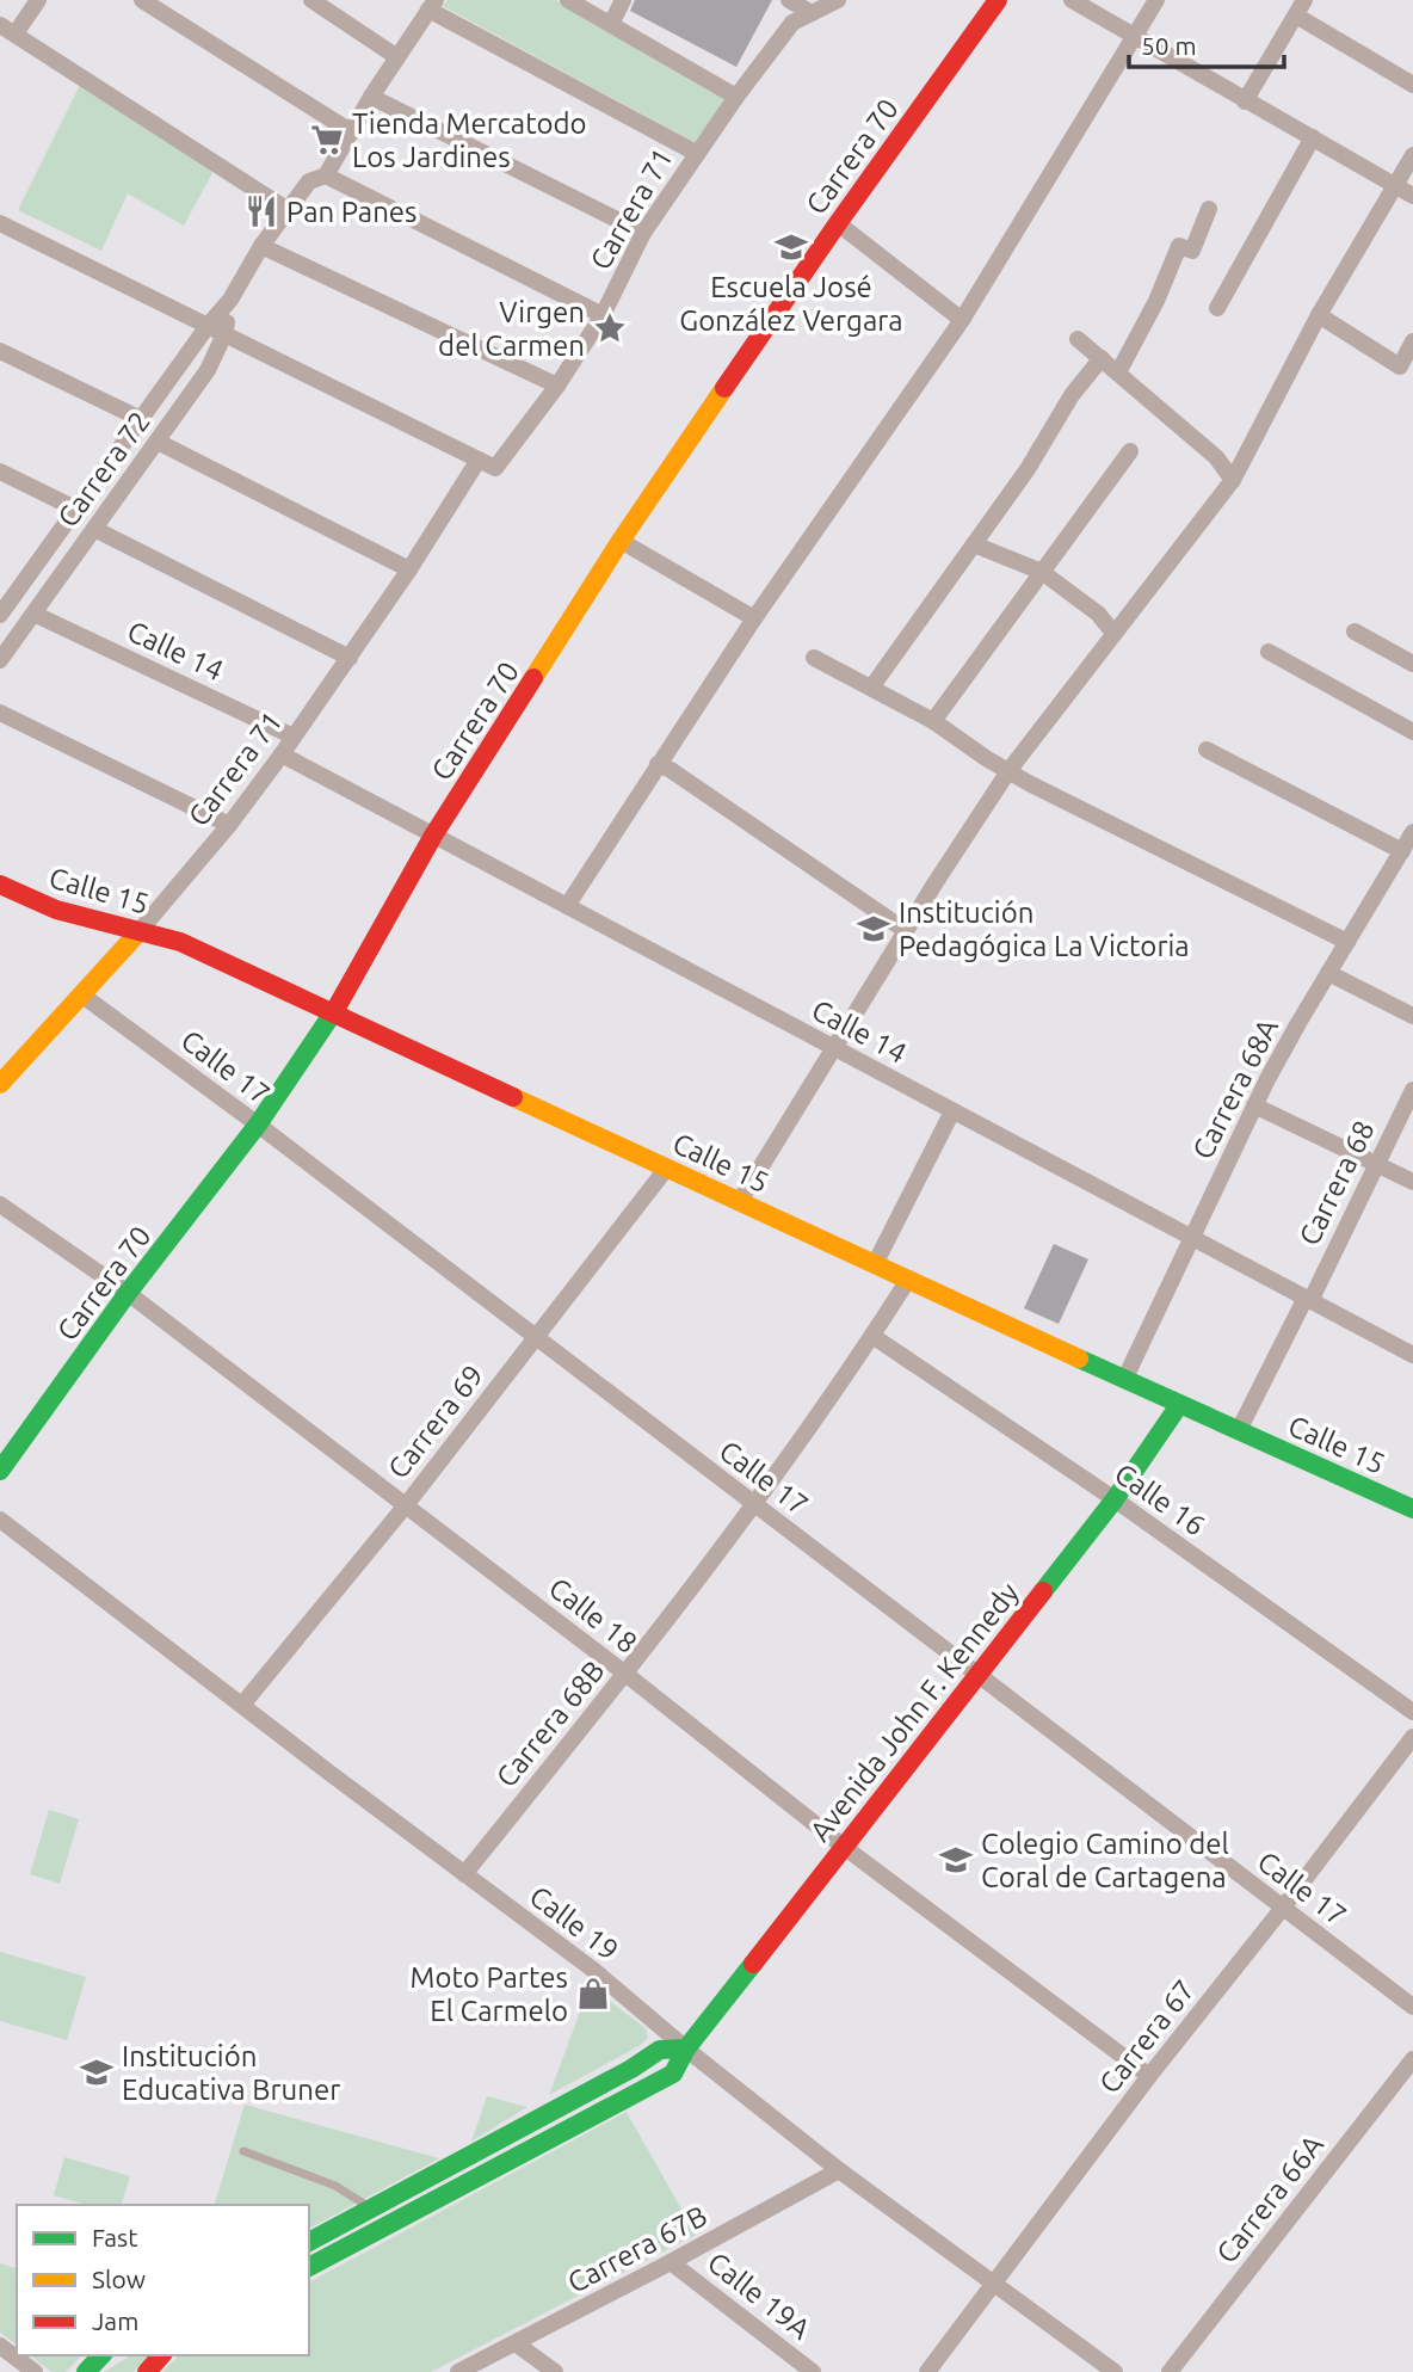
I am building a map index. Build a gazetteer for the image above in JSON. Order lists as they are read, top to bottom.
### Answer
{
  "streets": {
    "street": [
      "Carrera 70",
      "Carrera 71",
      "Carrera 72",
      "Calle 14",
      "Calle 15",
      "Calle 17",
      "Carrera 68A",
      "Carrera 68",
      "Carrera 69",
      "Calle 16",
      "Calle 18",
      "Avenida John F. Kennedy",
      "Carrera 68B",
      "Calle 19",
      "Carrera 67",
      "Carrera 66A",
      "Carrera 67B",
      "Calle 19A"
    ]
  },
  "crossings": [
    ["Carrera 70", "Calle 14"],
    ["Carrera 70", "Calle 15"],
    ["Carrera 70", "Calle 17"],
    ["Carrera 70", "Calle 18"],
    ["Carrera 71", "Calle 14"],
    ["Carrera 71", "Calle 15"],
    ["Carrera 71", "Calle 17"],
    ["Carrera 72", "Calle 14"],
    ["Calle 14", "Carrera 68A"],
    ["Calle 14", "Carrera 68"],
    ["Calle 15", "Carrera 68A"],
    ["Calle 15", "Carrera 68"],
    ["Calle 15", "Carrera 69"],
    ["Calle 15", "Avenida John F. Kennedy"],
    ["Calle 15", "Carrera 68B"],
    ["Calle 17", "Carrera 69"],
    ["Calle 17", "Avenida John F. Kennedy"],
    ["Calle 17", "Carrera 68B"],
    ["Calle 17", "Carrera 67"],
    ["Carrera 69", "Calle 18"],
    ["Carrera 69", "Calle 19"],
    ["Calle 16", "Avenida John F. Kennedy"],
    ["Calle 16", "Carrera 68B"],
    ["Calle 18", "Avenida John F. Kennedy"],
    ["Calle 18", "Carrera 68B"],
    ["Calle 18", "Carrera 67"],
    ["Avenida John F. Kennedy", "Calle 19"],
    ["Carrera 68B", "Calle 19"],
    ["Calle 19", "Carrera 67"],
    ["Calle 19", "Carrera 67B"],
    ["Carrera 67B", "Calle 19A"]
  ],
  "places": {
    "supermarket": ["Tienda Mercatodo Los Jardines"],
    "restaurant": ["Pan Panes"],
    "school or university": [
      "Escuela José González Vergara",
      "Institución Pedagógica La Victoria",
      "Colegio Camino del Coral de Cartagena",
      "Institución Educativa Bruner"
    ],
    "place": ["Virgen del Carmen"],
    "shop": ["Moto Partes El Carmelo"]
  },
  "legend": ["Fast", "Slow", "Jam"],
  "scale_bar": "50 m"
}
